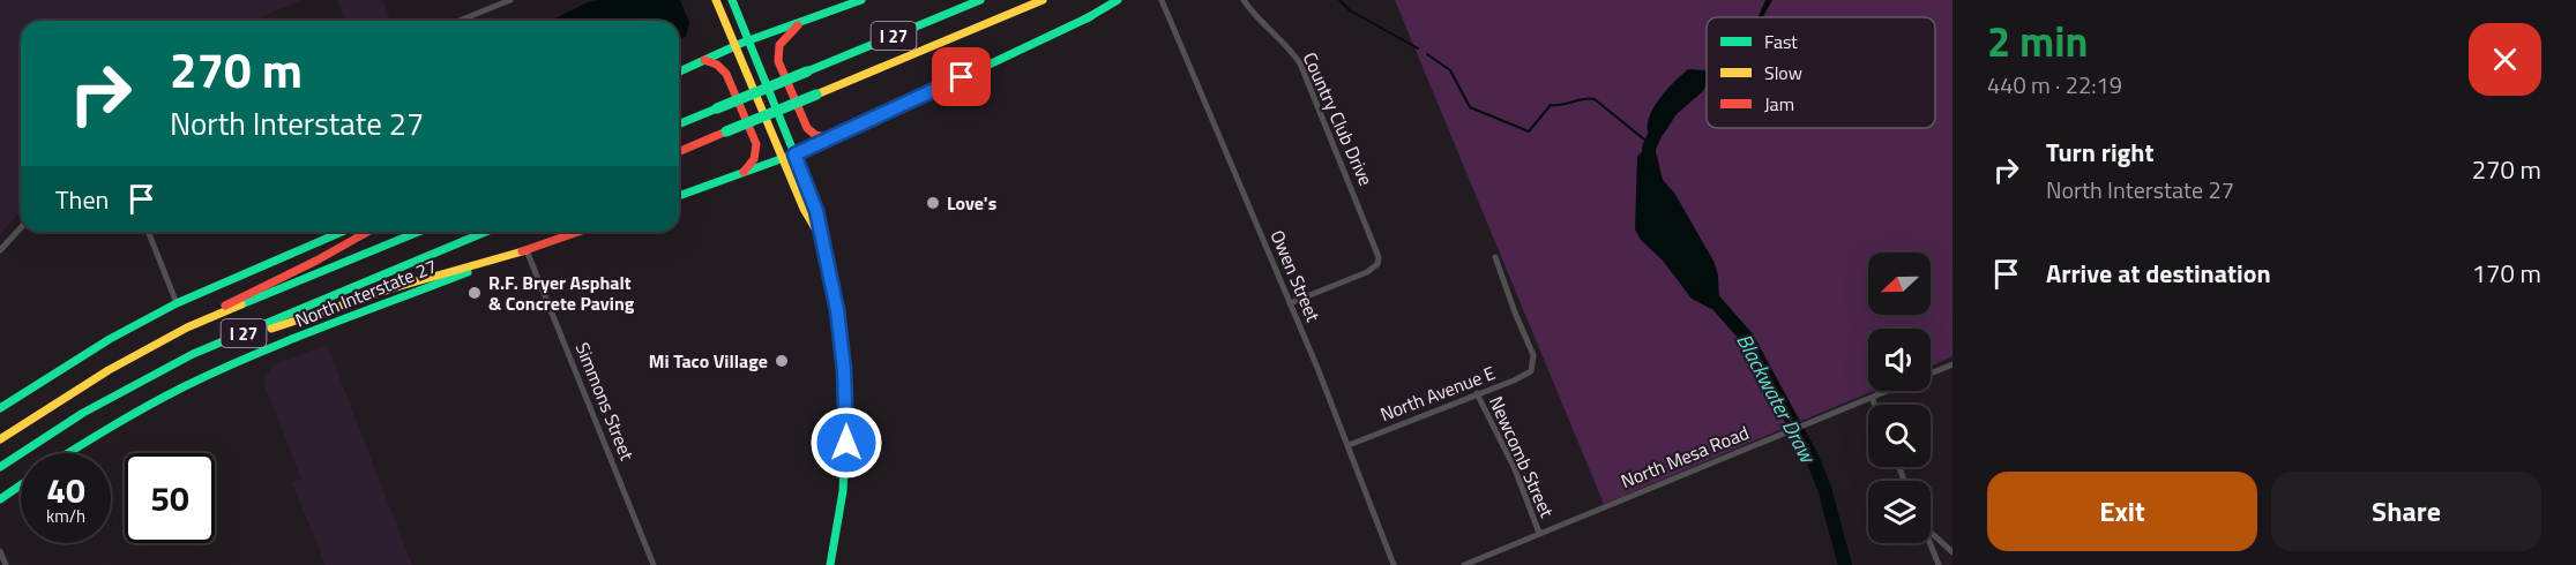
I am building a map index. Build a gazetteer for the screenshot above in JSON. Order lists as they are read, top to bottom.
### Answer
{
  "streets": {
    "main road": ["I 27", "North Interstate 27"],
    "street": [
      "Country Club Drive",
      "Owen Street",
      "North Avenue E",
      "Simmons Street",
      "Newcomb Street",
      "North Mesa Road"
    ]
  },
  "crossings": [
    ["Country Club Drive", "Owen Street"],
    ["Owen Street", "North Avenue E"],
    ["North Interstate 27", "Simmons Street"],
    ["North Avenue E", "Newcomb Street"],
    ["Newcomb Street", "North Mesa Road"]
  ],
  "water": ["Blackwater Draw"],
  "places": ["Love's", "R.F. Bryer Asphalt & Concrete Paving", "Mi Taco Village"],
  "legend": ["Fast", "Slow", "Jam"],
  "north": "left",
  "page": {
    "heading": ["2 min", "440 m · 22:19"],
    "turn": ["270 m", "North Interstate 27"],
    "list": [
      {
        "name": "Turn right",
        "note": "North Interstate 27",
        "value": "270 m"
      },
      {
        "name": "Arrive at destination",
        "value": "170 m"
      }
    ],
    "then": "Then",
    "speed": "40 km/h",
    "limit": "50",
    "buttons": ["Exit", "Share"]
  }
}
